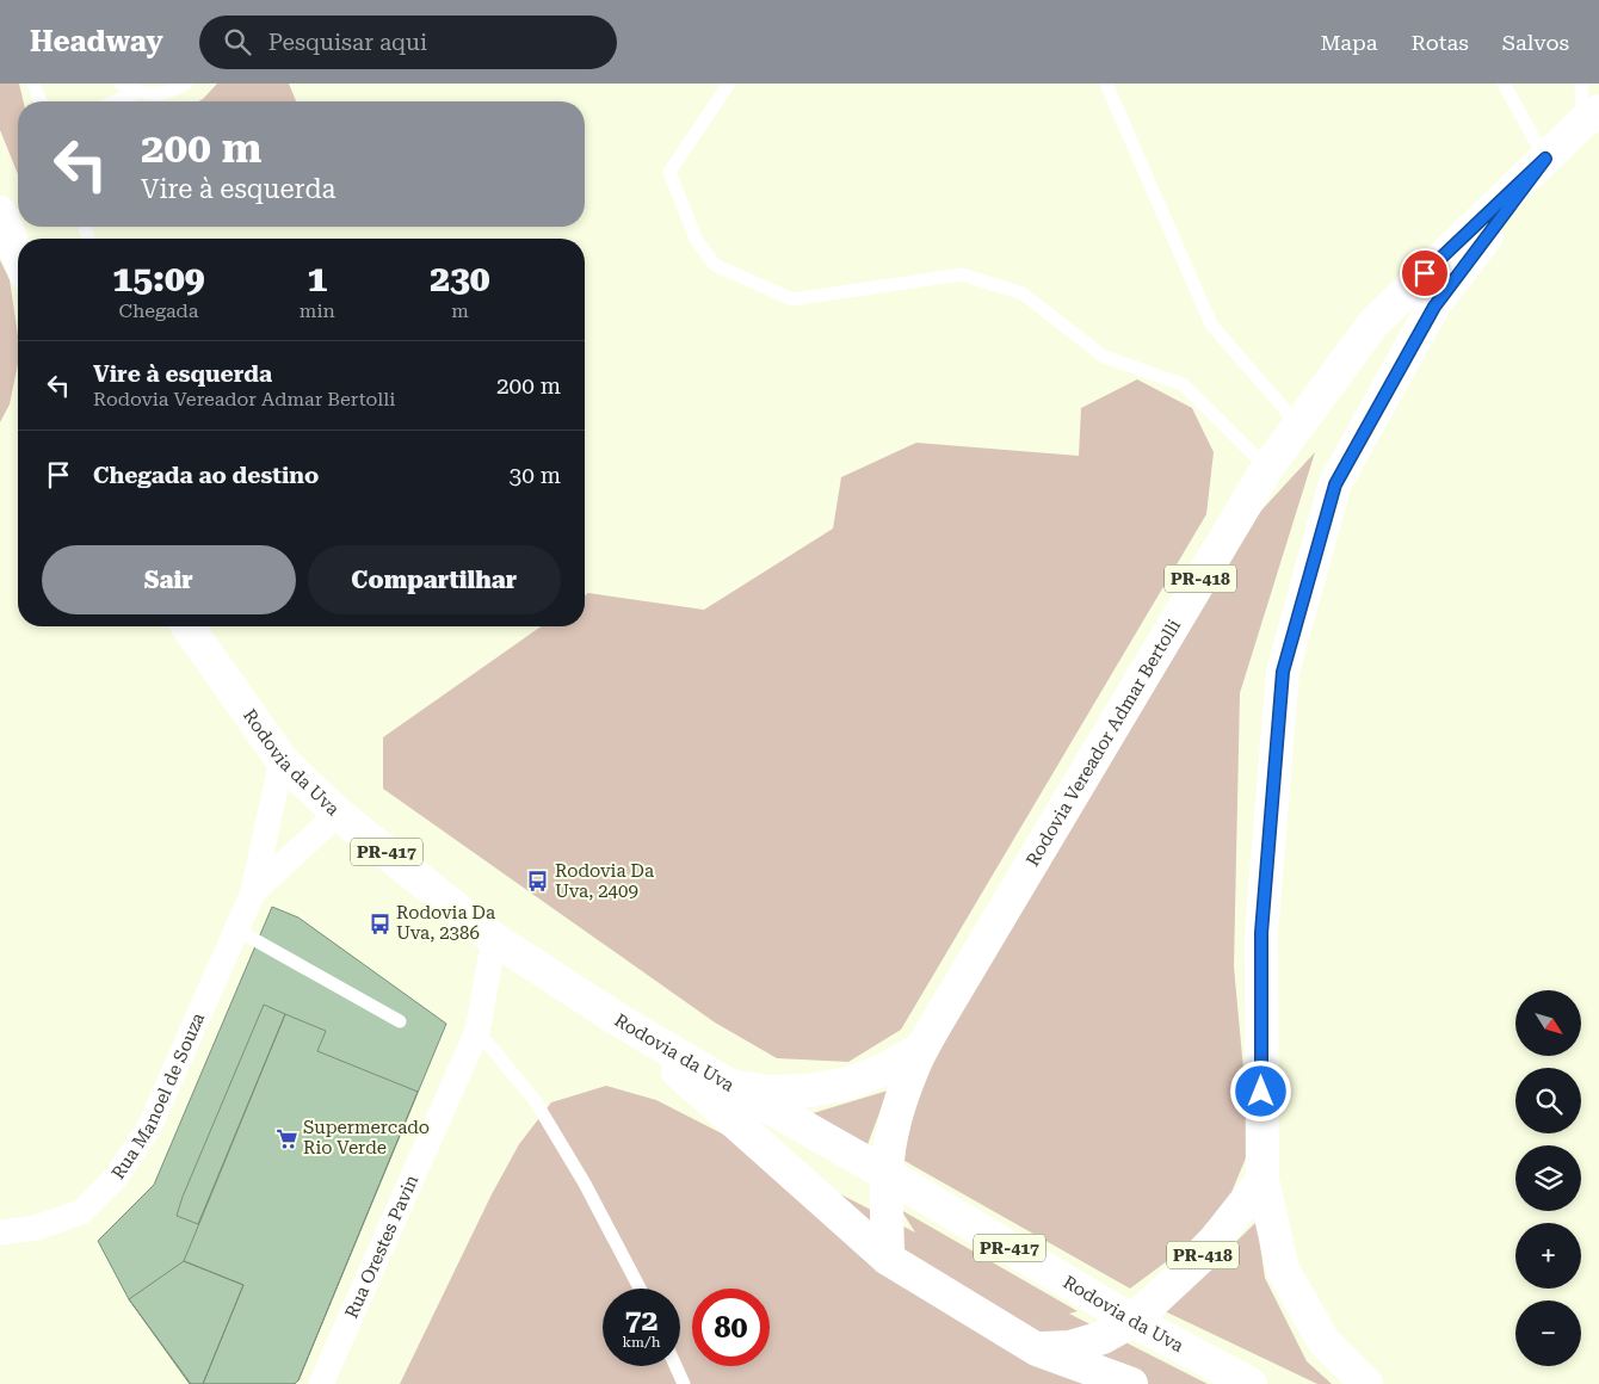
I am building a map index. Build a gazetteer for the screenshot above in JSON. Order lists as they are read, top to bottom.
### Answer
{
  "streets": {
    "main road": [
      "PR-418",
      "Rodovia Vereador Admar Bertolli",
      "Rodovia da Uva",
      "PR-417"
    ],
    "street": ["Rua Manoel de Souza", "Rua Orestes Pavin"]
  },
  "crossings": [
    ["PR-418", "Rodovia Vereador Admar Bertolli"],
    ["PR-418", "Rodovia da Uva"],
    ["Rodovia Vereador Admar Bertolli", "Rodovia da Uva"],
    ["Rodovia da Uva", "Rua Manoel de Souza"],
    ["Rodovia da Uva", "Rua Orestes Pavin"]
  ],
  "places": {
    "bus stop": ["Rodovia Da Uva, 2409", "Rodovia Da Uva, 2386"],
    "supermarket": ["Supermercado Rio Verde"]
  },
  "north": "bottom right",
  "page": {
    "header": "Headway",
    "search": "Pesquisar aqui",
    "nav": ["Mapa", "Rotas", "Salvos"],
    "turn": ["200 m", "Vire à esquerda"],
    "eta": [
      "15:09",
      "Chegada",
      "1",
      "min",
      "230",
      "m"
    ],
    "list": [
      {
        "name": "Vire à esquerda",
        "note": "Rodovia Vereador Admar Bertolli",
        "value": "200 m"
      },
      {
        "name": "Chegada ao destino",
        "value": "30 m"
      }
    ],
    "buttons": ["Sair", "Compartilhar"],
    "map_buttons": ["+", "−"],
    "speed": "72 km/h",
    "limit": "80"
  }
}
